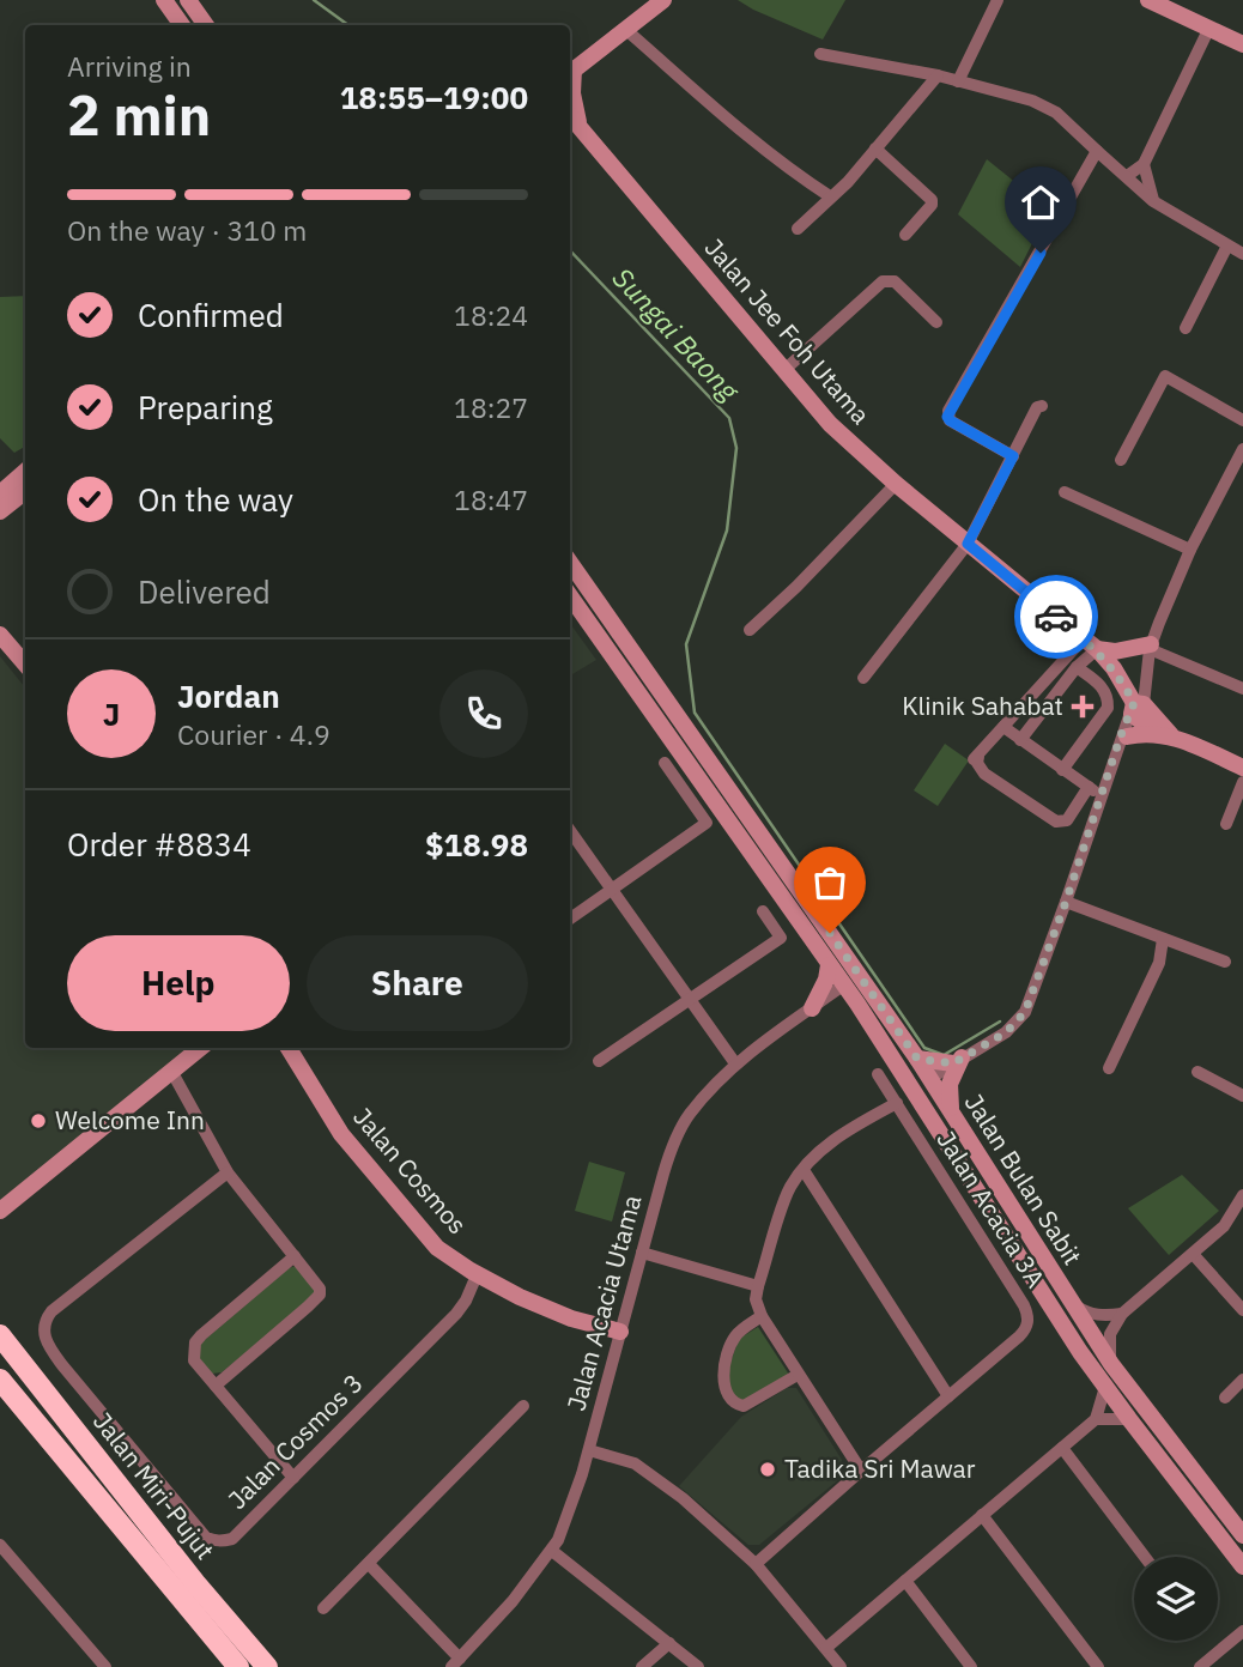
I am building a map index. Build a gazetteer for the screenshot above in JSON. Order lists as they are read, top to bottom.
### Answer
{
  "streets": {
    "highway": ["Jalan Miri-Pujut"],
    "main road": ["Jalan Jee Foh Utama", "Jalan Cosmos", "Jalan Bulan Sabit"],
    "street": ["Jalan Acacia 3A", "Jalan Acacia Utama", "Jalan Cosmos 3"]
  },
  "crossings": [
    ["Jalan Cosmos", "Jalan Acacia Utama"],
    ["Jalan Cosmos", "Jalan Cosmos 3"],
    ["Jalan Bulan Sabit", "Jalan Acacia Utama"]
  ],
  "water": ["Sungai Baong"],
  "places": {
    "health": ["Klinik Sahabat"],
    "other": ["Welcome Inn", "Tadika Sri Mawar"]
  },
  "page": {
    "heading": ["2 min", "Arriving in", "18:55–19:00"],
    "panel": [
      "Jordan",
      "Courier · 4.9",
      "Order #8834",
      "$18.98"
    ],
    "bar": "On the way · 310 m",
    "list": [
      ["Confirmed", "18:24"],
      ["Preparing", "18:27"],
      ["On the way", "18:47"],
      "Delivered"
    ],
    "round": "J",
    "buttons": ["Help", "Share"]
  }
}
